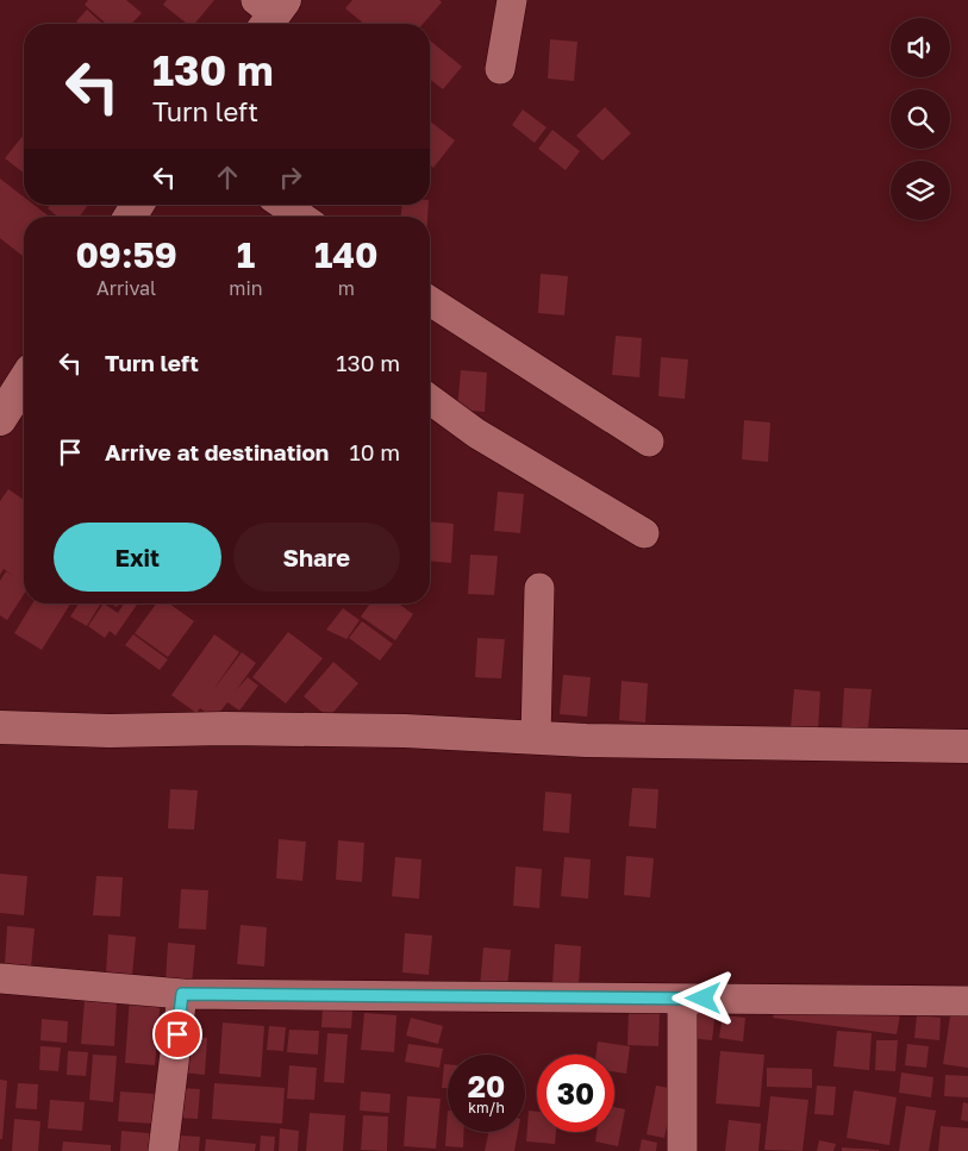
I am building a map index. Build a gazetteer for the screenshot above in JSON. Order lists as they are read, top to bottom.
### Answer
{
  "page": {
    "turn": ["130 m", "Turn left"],
    "eta": [
      "09:59",
      "Arrival",
      "1",
      "min",
      "140",
      "m"
    ],
    "list": [
      {
        "name": "Turn left",
        "value": "130 m"
      },
      {
        "name": "Arrive at destination",
        "value": "10 m"
      }
    ],
    "buttons": ["Exit", "Share"],
    "speed": "20 km/h",
    "limit": "30"
  }
}
